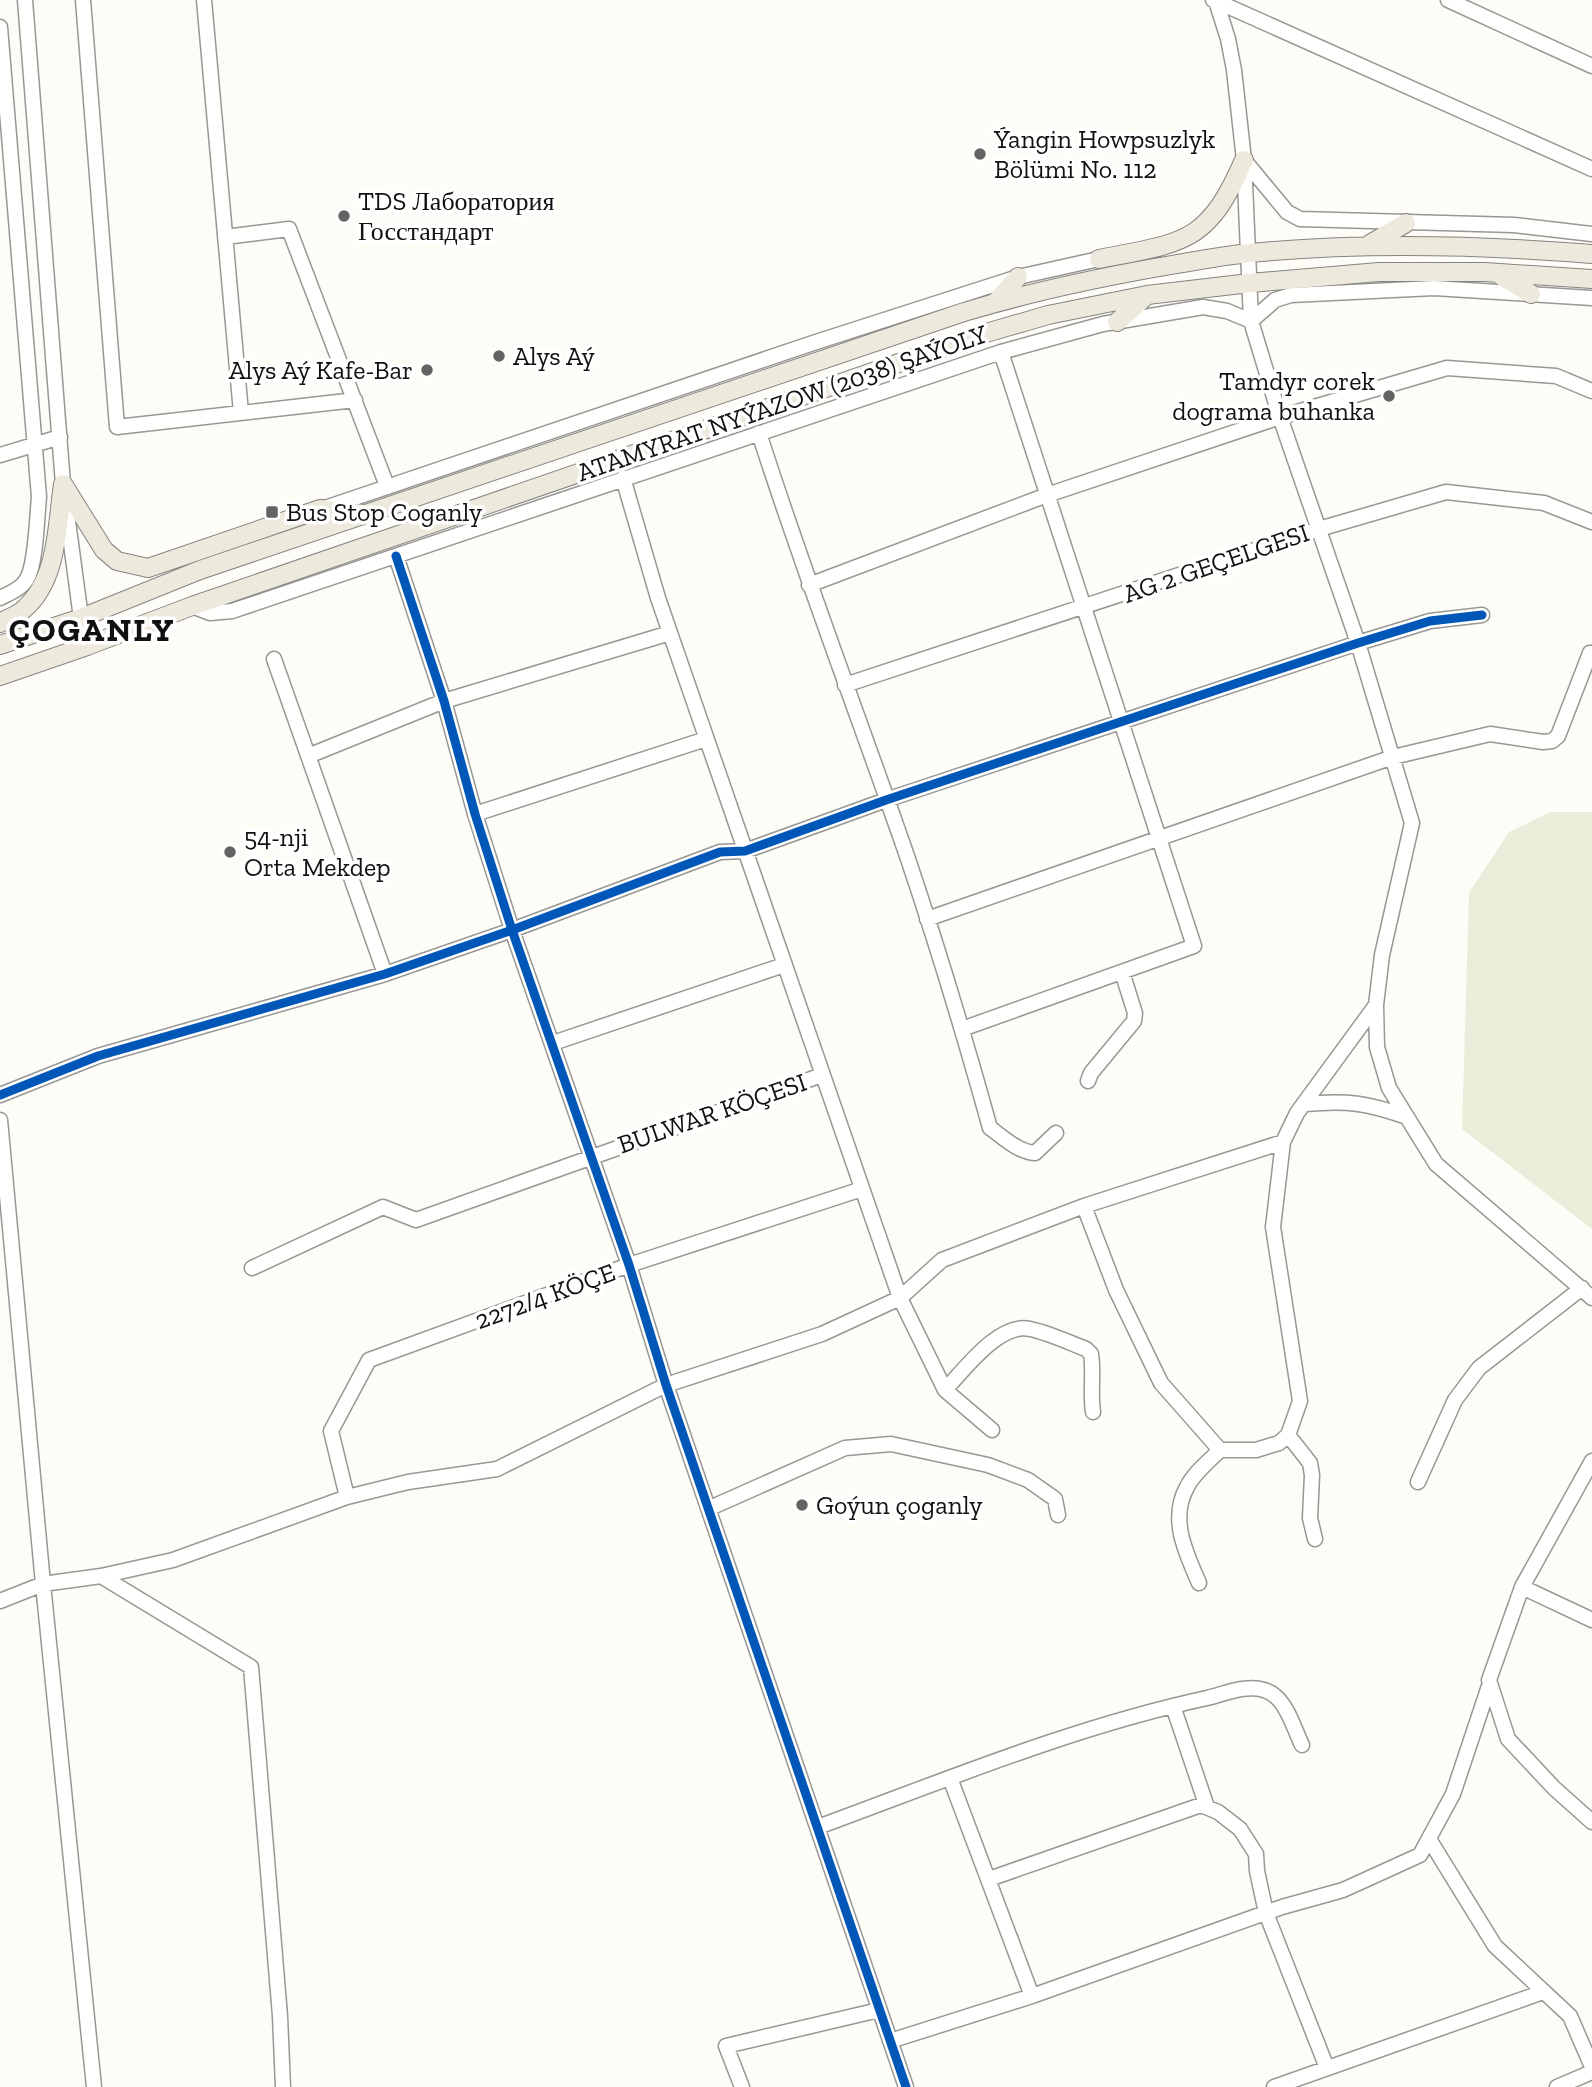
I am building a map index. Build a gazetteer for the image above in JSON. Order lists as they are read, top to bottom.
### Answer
{
  "streets": {
    "main road": ["ATAMYRAT NYÝAZOW (2038) ŞAÝOLY"],
    "street": ["AG 2 GEÇELGESI", "BULWAR KÖÇESI", "2272/4 KÖÇE"]
  },
  "districts": ["ÇOGANLY"],
  "places": {
    "other": [
      "Ýangin Howpsuzlyk Bölümi No. 112",
      "TDS Лаборатория Госстандарт",
      "Alys Aý",
      "Alys Aý Kafe-Bar",
      "Tamdyr corek dograma buhanka",
      "54-nji Orta Mekdep",
      "Goýun çoganly"
    ],
    "transit": ["Bus Stop Coganly"]
  }
}
